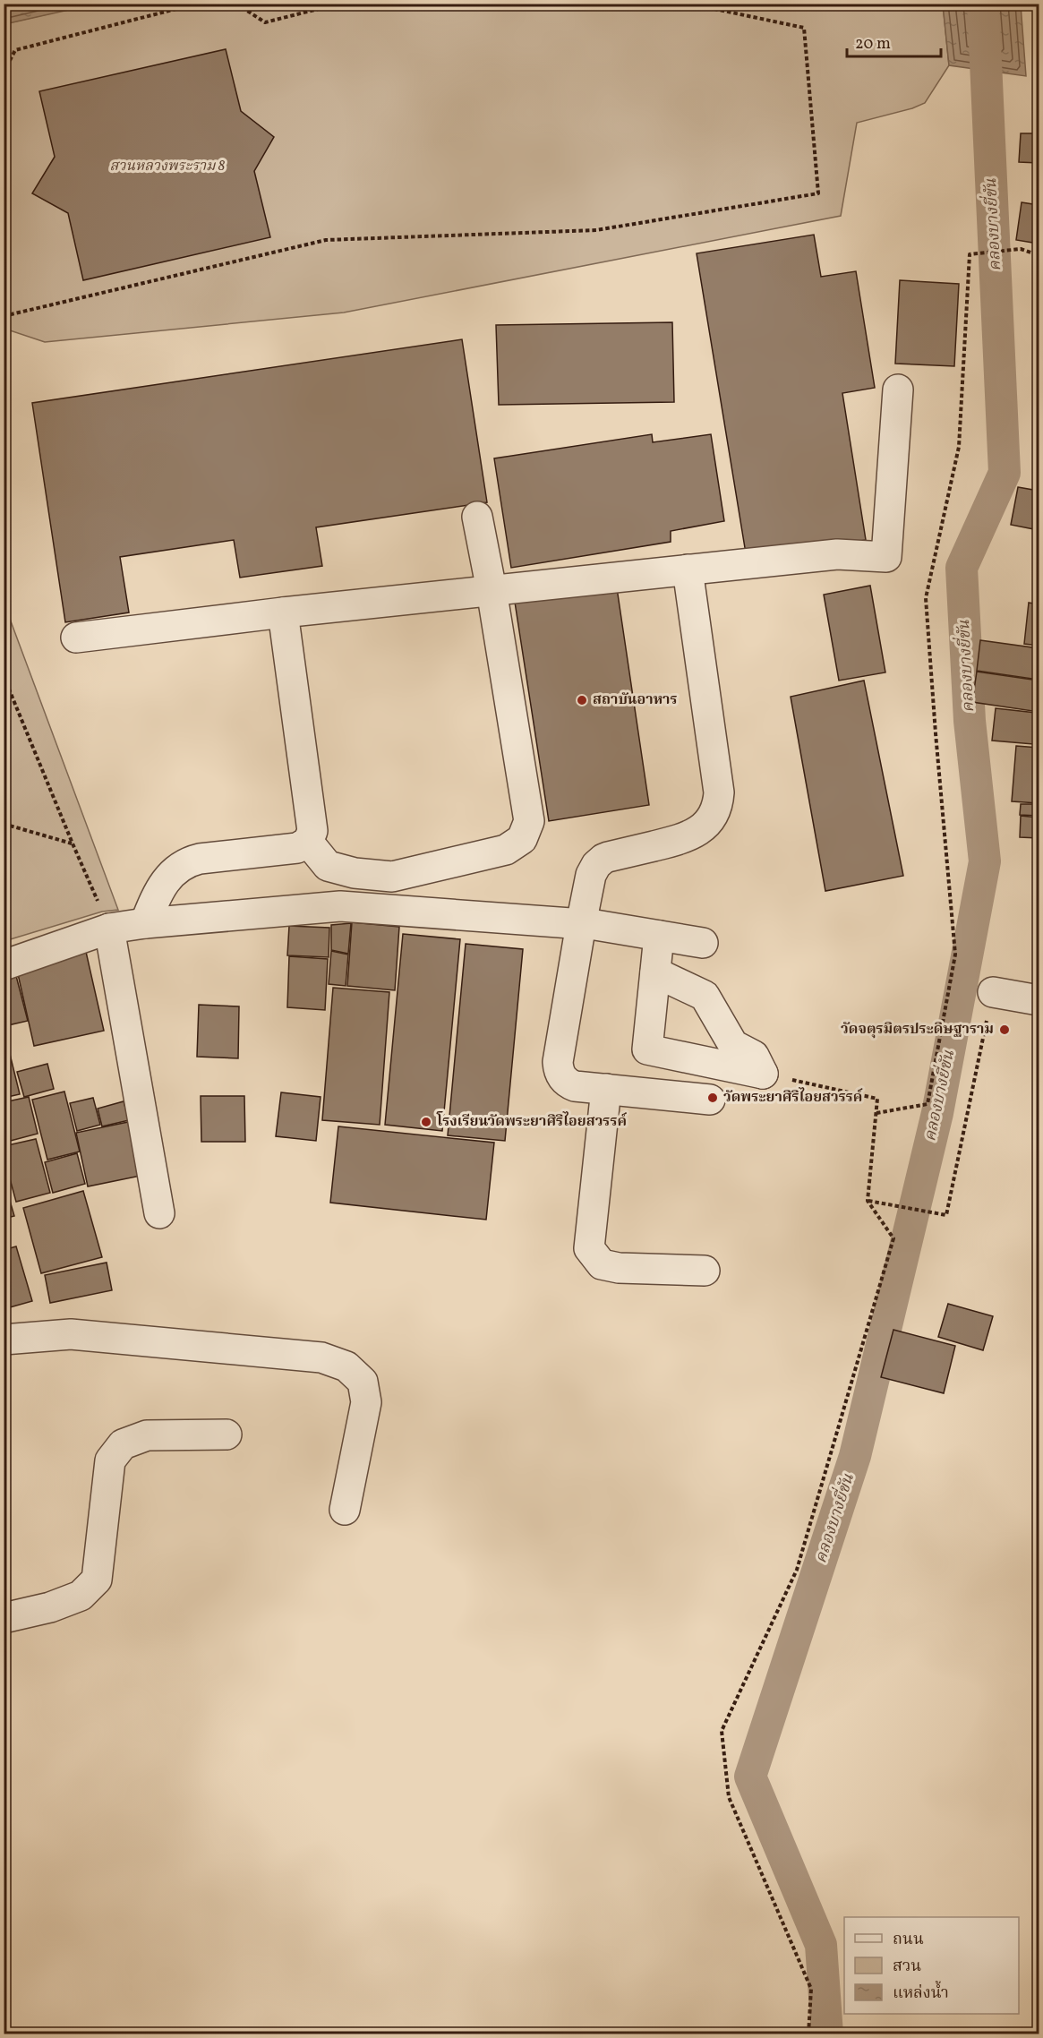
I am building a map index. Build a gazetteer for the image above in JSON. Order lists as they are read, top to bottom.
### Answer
{
  "water": ["คลองบางยี่ขัน"],
  "parks": ["สวนหลวงพระราม 8"],
  "places": [
    "สถาบันอาหาร",
    "วัดจตุรมิตรประดิษฐาราม",
    "วัดพระยาศิริไอยสวรรค์",
    "โรงเรียนวัดพระยาศิริไอยสวรรค์"
  ],
  "legend": ["ถนน", "สวน", "แหล่งน้ำ"],
  "scale_bar": "20 m"
}
